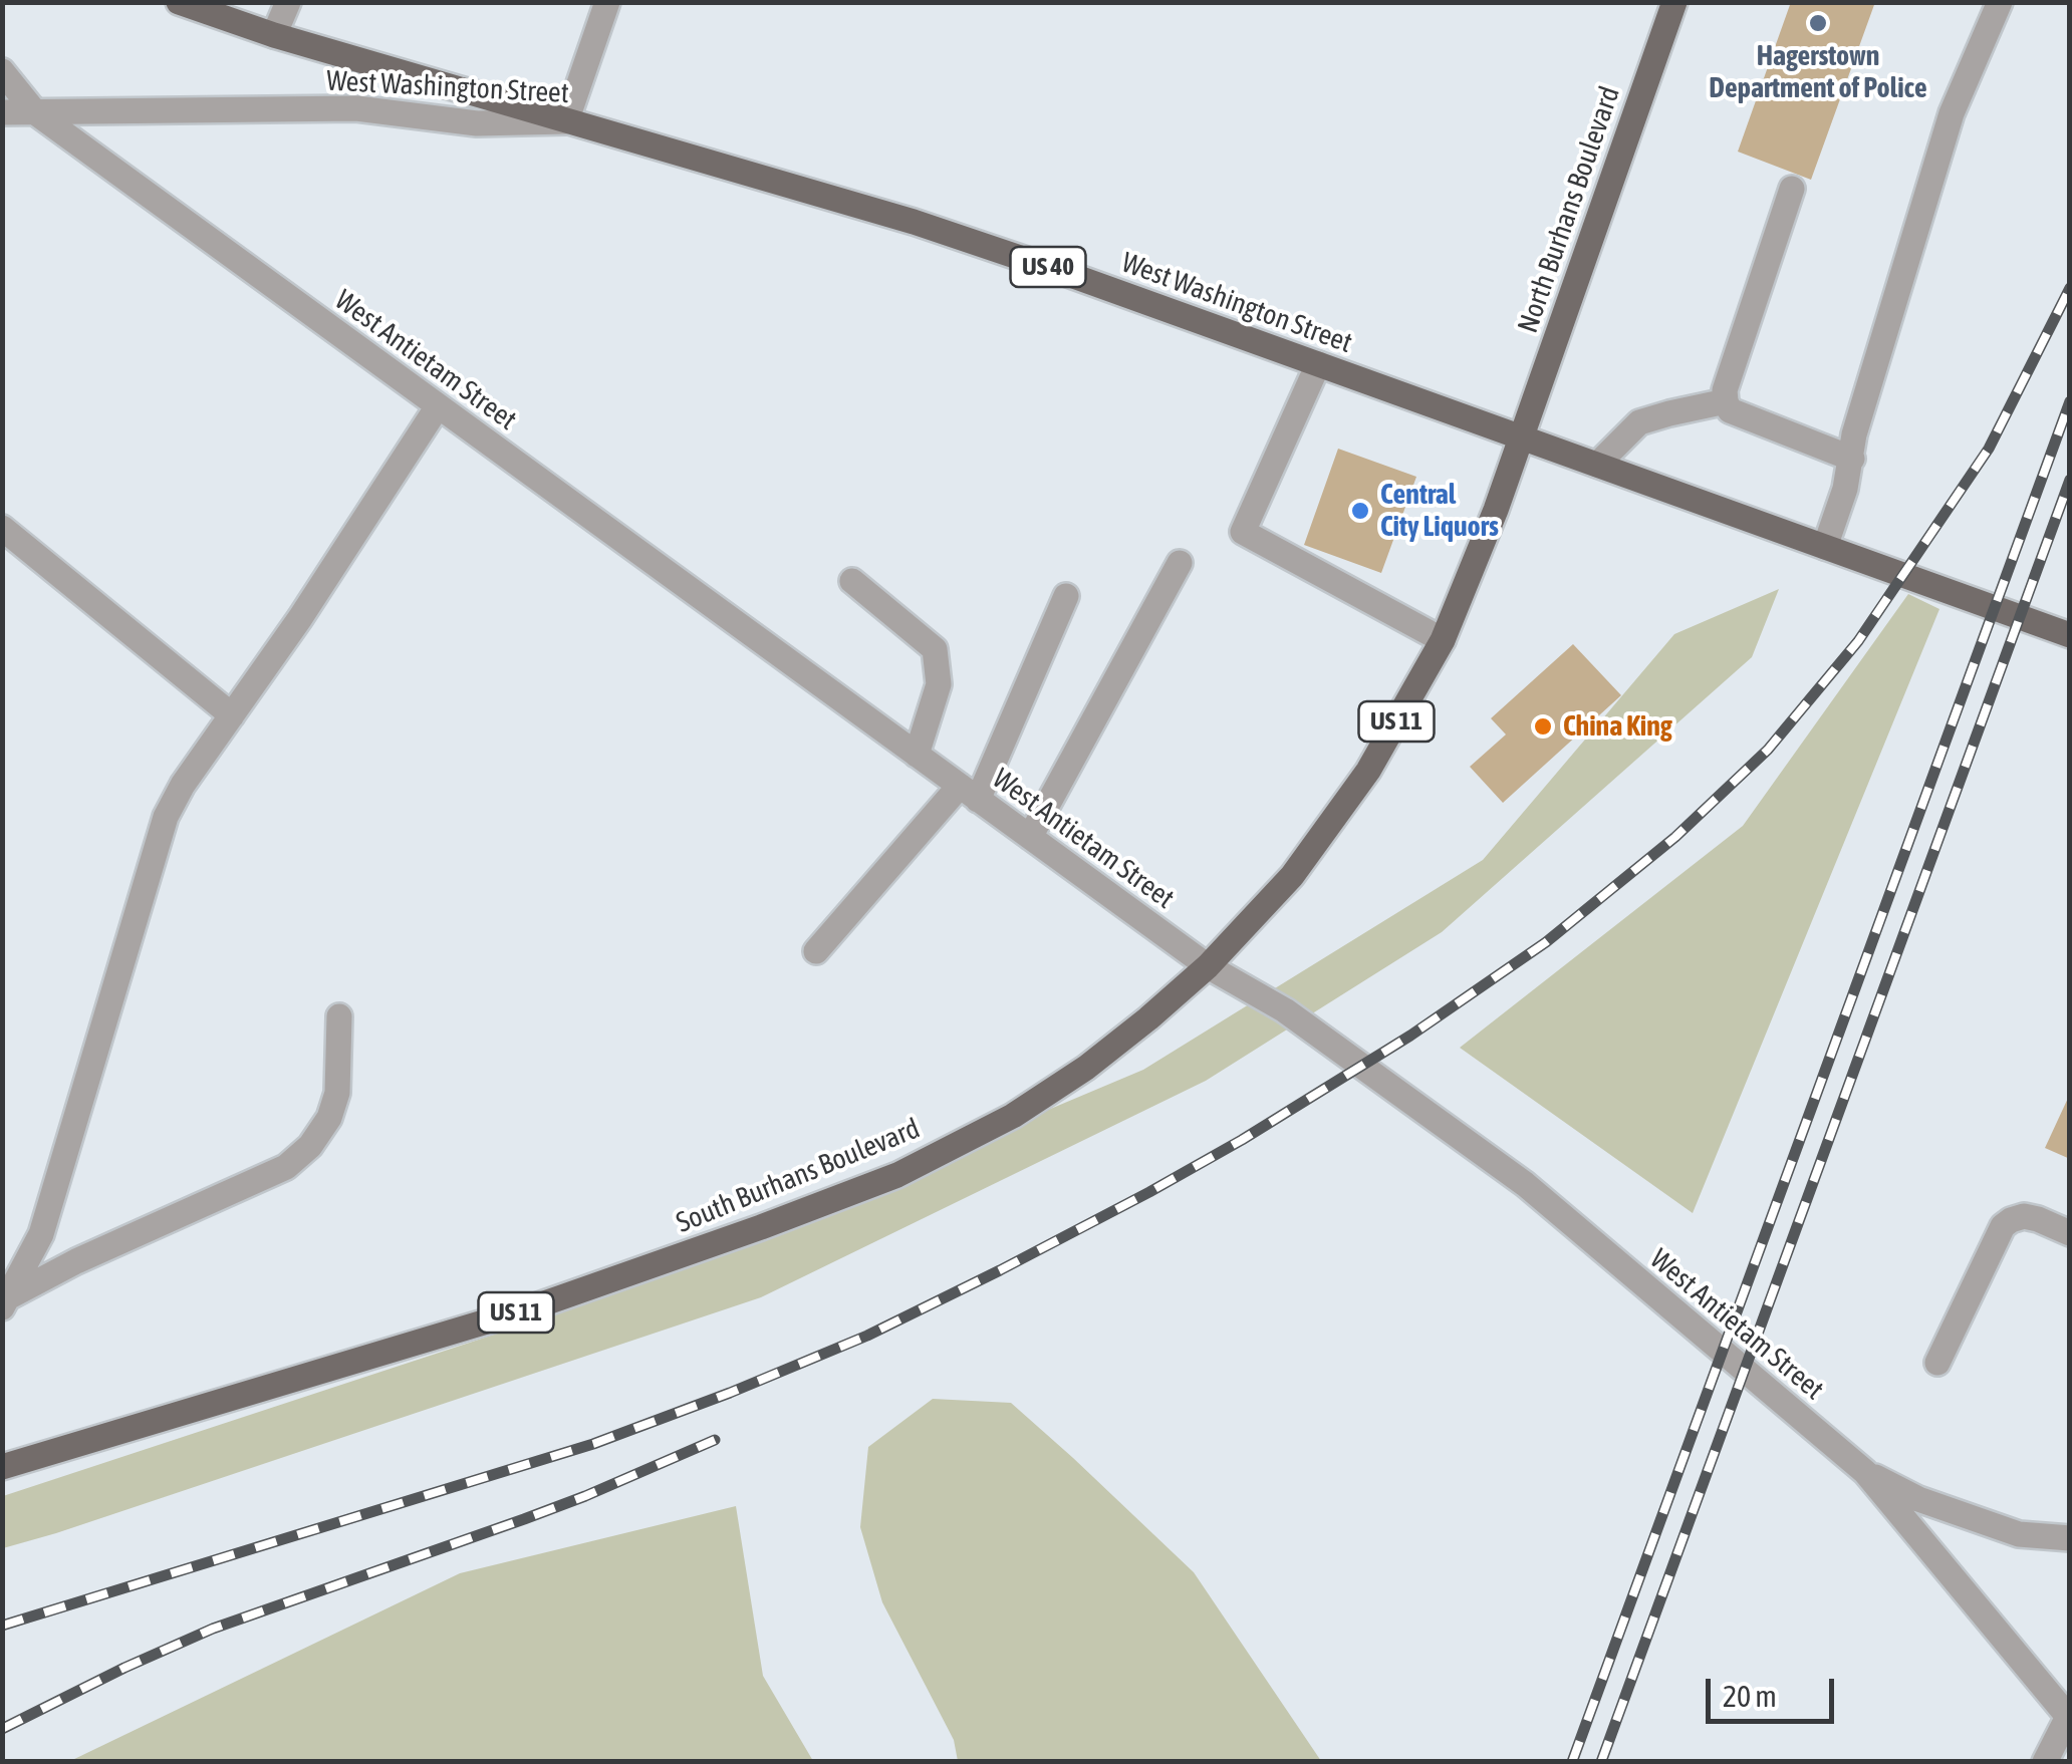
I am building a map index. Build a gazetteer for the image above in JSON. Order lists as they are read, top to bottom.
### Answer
{
  "streets": {
    "main road": [
      "West Washington Street",
      "North Burhans Boulevard",
      "US 40",
      "US 11",
      "South Burhans Boulevard"
    ],
    "street": ["West Antietam Street"]
  },
  "crossings": [
    ["West Washington Street", "North Burhans Boulevard"],
    ["West Washington Street", "US 40"],
    ["West Washington Street", "West Antietam Street"],
    ["West Washington Street", "South Burhans Boulevard"],
    ["North Burhans Boulevard", "South Burhans Boulevard"],
    ["West Antietam Street", "South Burhans Boulevard"]
  ],
  "places": ["Hagerstown Department of Police", "Central City Liquors", "China King"],
  "scale_bar": "20 m"
}
